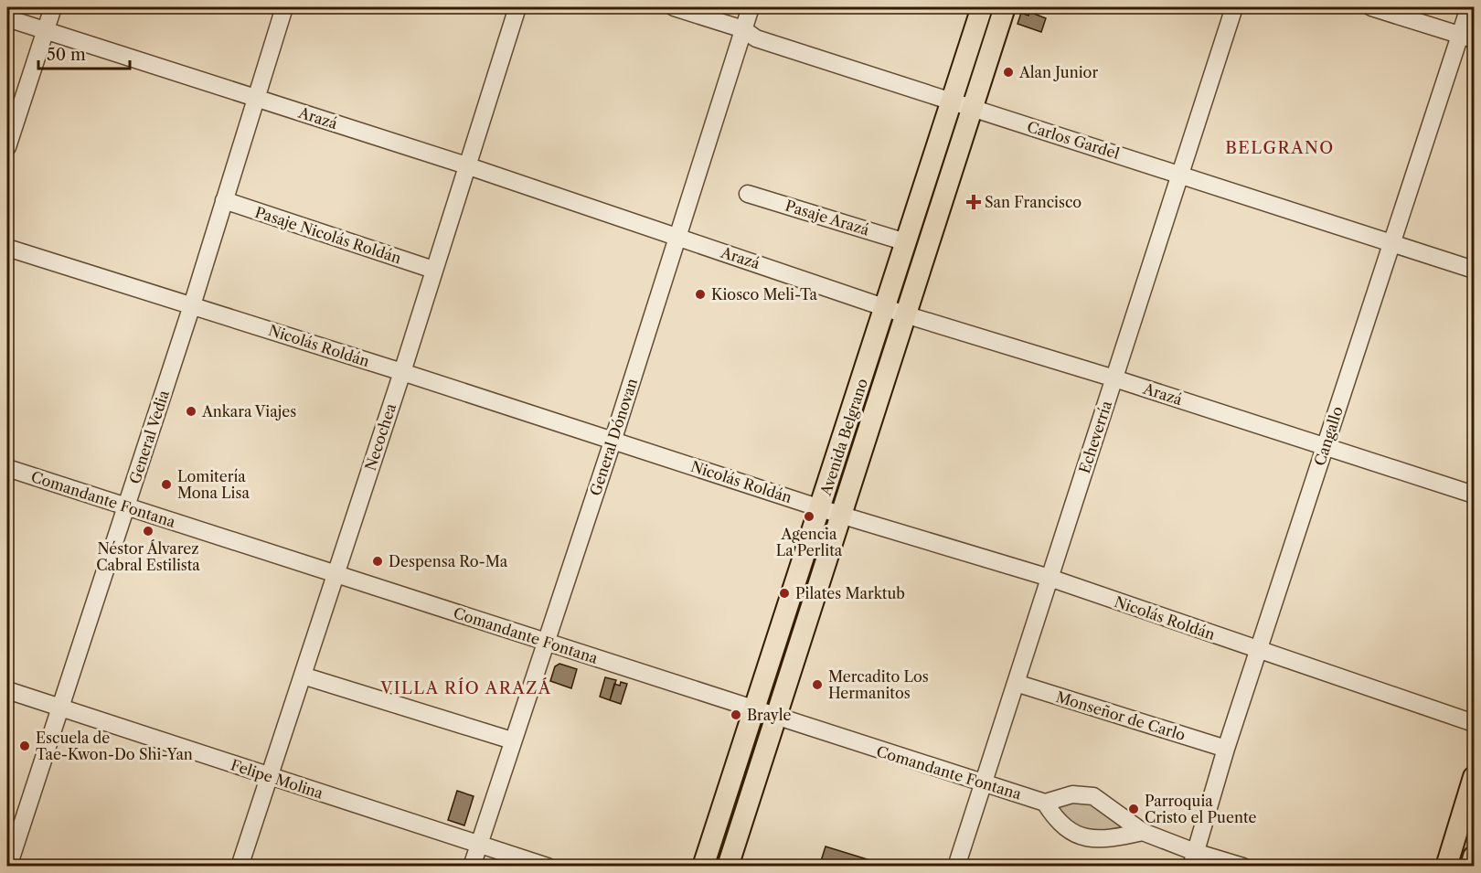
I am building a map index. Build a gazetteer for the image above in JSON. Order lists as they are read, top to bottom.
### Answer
{
  "streets": {
    "main road": ["Avenida Belgrano"],
    "street": [
      "Arazá",
      "Carlos Gardel",
      "Pasaje Arazá",
      "Pasaje Nicolás Roldán",
      "Nicolás Roldán",
      "Cangallo",
      "General Vedia",
      "Necochea",
      "General Dónovan",
      "Echeverría",
      "Comandante Fontana",
      "Monseñor de Carlo",
      "Felipe Molina"
    ]
  },
  "crossings": [
    ["Arazá", "Cangallo"],
    ["Arazá", "General Vedia"],
    ["Arazá", "Necochea"],
    ["Arazá", "General Dónovan"],
    ["Arazá", "Avenida Belgrano"],
    ["Arazá", "Echeverría"],
    ["Carlos Gardel", "Cangallo"],
    ["Carlos Gardel", "General Dónovan"],
    ["Carlos Gardel", "Avenida Belgrano"],
    ["Carlos Gardel", "Echeverría"],
    ["Pasaje Arazá", "Avenida Belgrano"],
    ["Pasaje Nicolás Roldán", "General Vedia"],
    ["Pasaje Nicolás Roldán", "Necochea"],
    ["Nicolás Roldán", "Cangallo"],
    ["Nicolás Roldán", "General Vedia"],
    ["Nicolás Roldán", "Necochea"],
    ["Nicolás Roldán", "General Dónovan"],
    ["Nicolás Roldán", "Avenida Belgrano"],
    ["Nicolás Roldán", "Echeverría"],
    ["Cangallo", "Monseñor de Carlo"],
    ["General Vedia", "Comandante Fontana"],
    ["General Vedia", "Felipe Molina"],
    ["Necochea", "Comandante Fontana"],
    ["Necochea", "Felipe Molina"],
    ["General Dónovan", "Comandante Fontana"],
    ["General Dónovan", "Felipe Molina"],
    ["Avenida Belgrano", "Comandante Fontana"],
    ["Echeverría", "Comandante Fontana"],
    ["Echeverría", "Monseñor de Carlo"]
  ],
  "districts": ["BELGRANO", "VILLA RÍO ARAZÁ"],
  "places": {
    "other": [
      "Alan Junior",
      "Kiosco Meli-Ta",
      "Ankara Viajes",
      "Lomitería Mona Lisa",
      "Agencia La Perlita",
      "Néstor Álvarez Cabral Estilista",
      "Despensa Ro-Ma",
      "Pilates Marktub",
      "Mercadito Los Hermanitos",
      "Brayle",
      "Escuela de Tae-Kwon-Do Shi-Yan",
      "Parroquia Cristo el Puente"
    ],
    "health": ["San Francisco"]
  },
  "scale_bar": "50 m"
}
